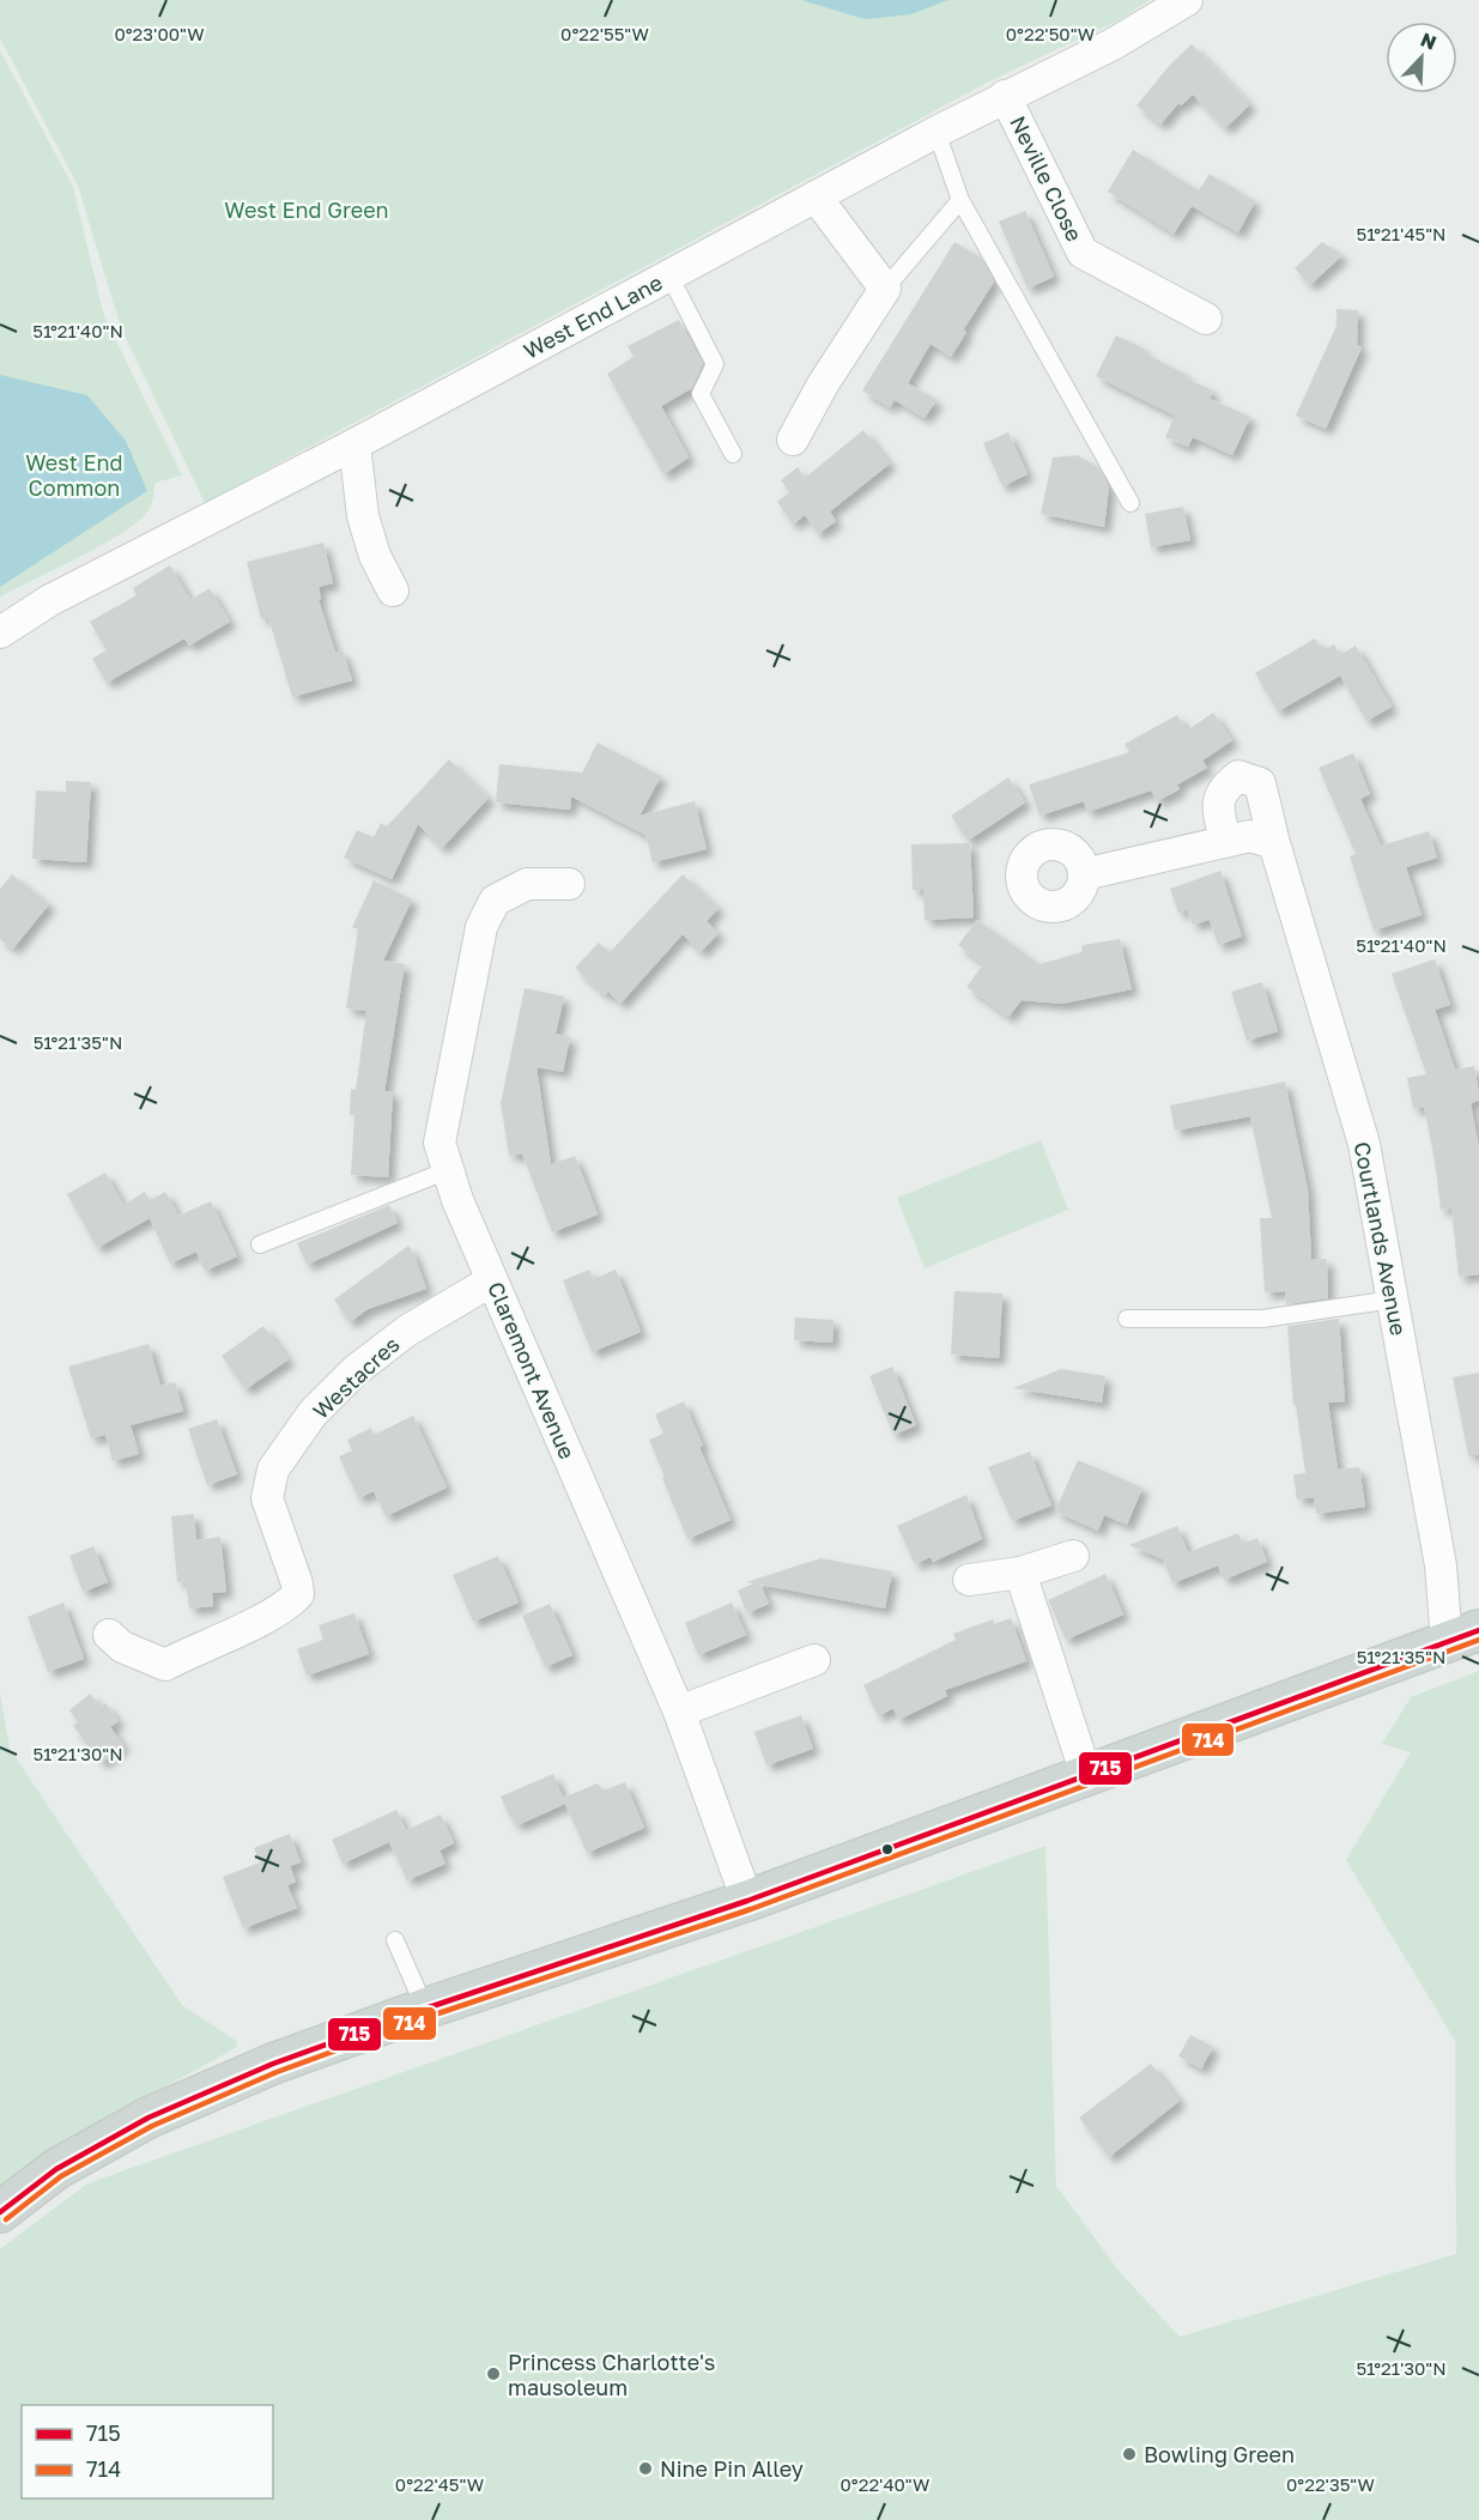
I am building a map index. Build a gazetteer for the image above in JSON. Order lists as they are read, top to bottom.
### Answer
{
  "streets": {
    "street": [
      "Neville Close",
      "West End Lane",
      "Courtlands Avenue",
      "Claremont Avenue",
      "Westacres"
    ]
  },
  "crossings": [
    ["Neville Close", "West End Lane"],
    ["Claremont Avenue", "Westacres"]
  ],
  "parks": ["West End Green", "West End Common"],
  "places": ["Princess Charlotte's mausoleum", "Bowling Green", "Nine Pin Alley"],
  "lines": ["transit line 715", "transit line 714"],
  "legend": ["715", "714"],
  "north": "top right",
  "coordinates": [
    "0°23'00\"W",
    "0°22'55\"W",
    "0°22'50\"W",
    "51°21'45\"N",
    "51°21'40\"N",
    "51°21'35\"N",
    "51°21'30\"N",
    "0°22'45\"W",
    "0°22'40\"W",
    "0°22'35\"W"
  ]
}
